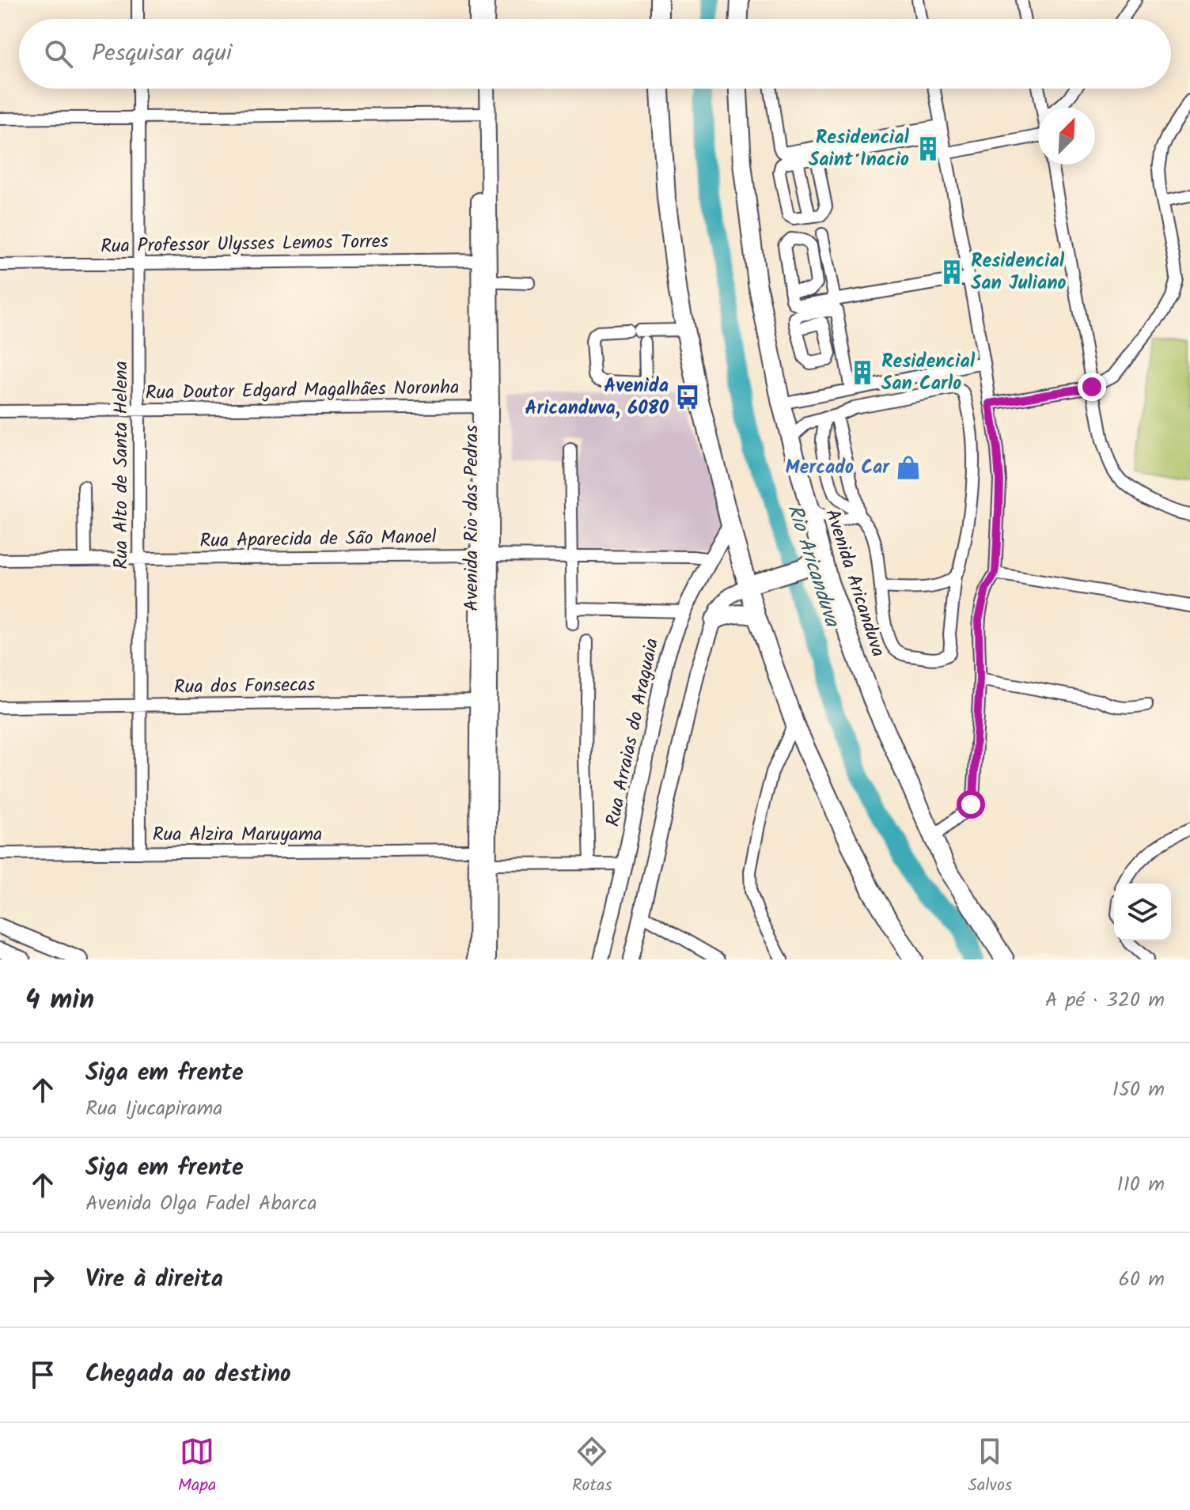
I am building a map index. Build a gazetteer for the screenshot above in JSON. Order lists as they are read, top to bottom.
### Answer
{
  "streets": {
    "highway": ["Avenida Aricanduva"],
    "main road": ["Avenida Rio das Pedras", "Rua Arraias do Araguaia"],
    "street": [
      "Rua Professor Ulysses Lemos Torres",
      "Rua Doutor Edgard Magalhães Noronha",
      "Rua Alto de Santa Helena",
      "Rua Aparecida de São Manoel",
      "Rua dos Fonsecas",
      "Rua Alzira Maruyama"
    ]
  },
  "crossings": [
    ["Rua Professor Ulysses Lemos Torres", "Rua Alto de Santa Helena"],
    ["Rua Professor Ulysses Lemos Torres", "Avenida Rio das Pedras"],
    ["Rua Doutor Edgard Magalhães Noronha", "Rua Alto de Santa Helena"],
    ["Rua Doutor Edgard Magalhães Noronha", "Avenida Rio das Pedras"],
    ["Rua Alto de Santa Helena", "Rua Aparecida de São Manoel"],
    ["Rua Alto de Santa Helena", "Rua dos Fonsecas"],
    ["Rua Alto de Santa Helena", "Rua Alzira Maruyama"],
    ["Avenida Rio das Pedras", "Rua Aparecida de São Manoel"],
    ["Avenida Rio das Pedras", "Rua dos Fonsecas"],
    ["Avenida Rio das Pedras", "Rua Alzira Maruyama"],
    ["Rua Aparecida de São Manoel", "Rua Arraias do Araguaia"]
  ],
  "water": ["Rio Aricanduva"],
  "places": {
    "building": ["Residencial Saint Inacio", "Residencial San Juliano", "Residencial San Carlo"],
    "bus stop": ["Avenida Aricanduva, 6080"],
    "shop": ["Mercado Car"]
  },
  "north": "top right",
  "page": {
    "search": "Pesquisar aqui",
    "heading": ["4 min", "A pé · 320 m"],
    "list": [
      ["Siga em frente", "Rua Ijucapirama", "150 m"],
      ["Siga em frente", "Avenida Olga Fadel Abarca", "110 m"],
      ["Vire à direita", "60 m"],
      "Chegada ao destino"
    ],
    "nav": ["Mapa", "Rotas", "Salvos"]
  }
}
